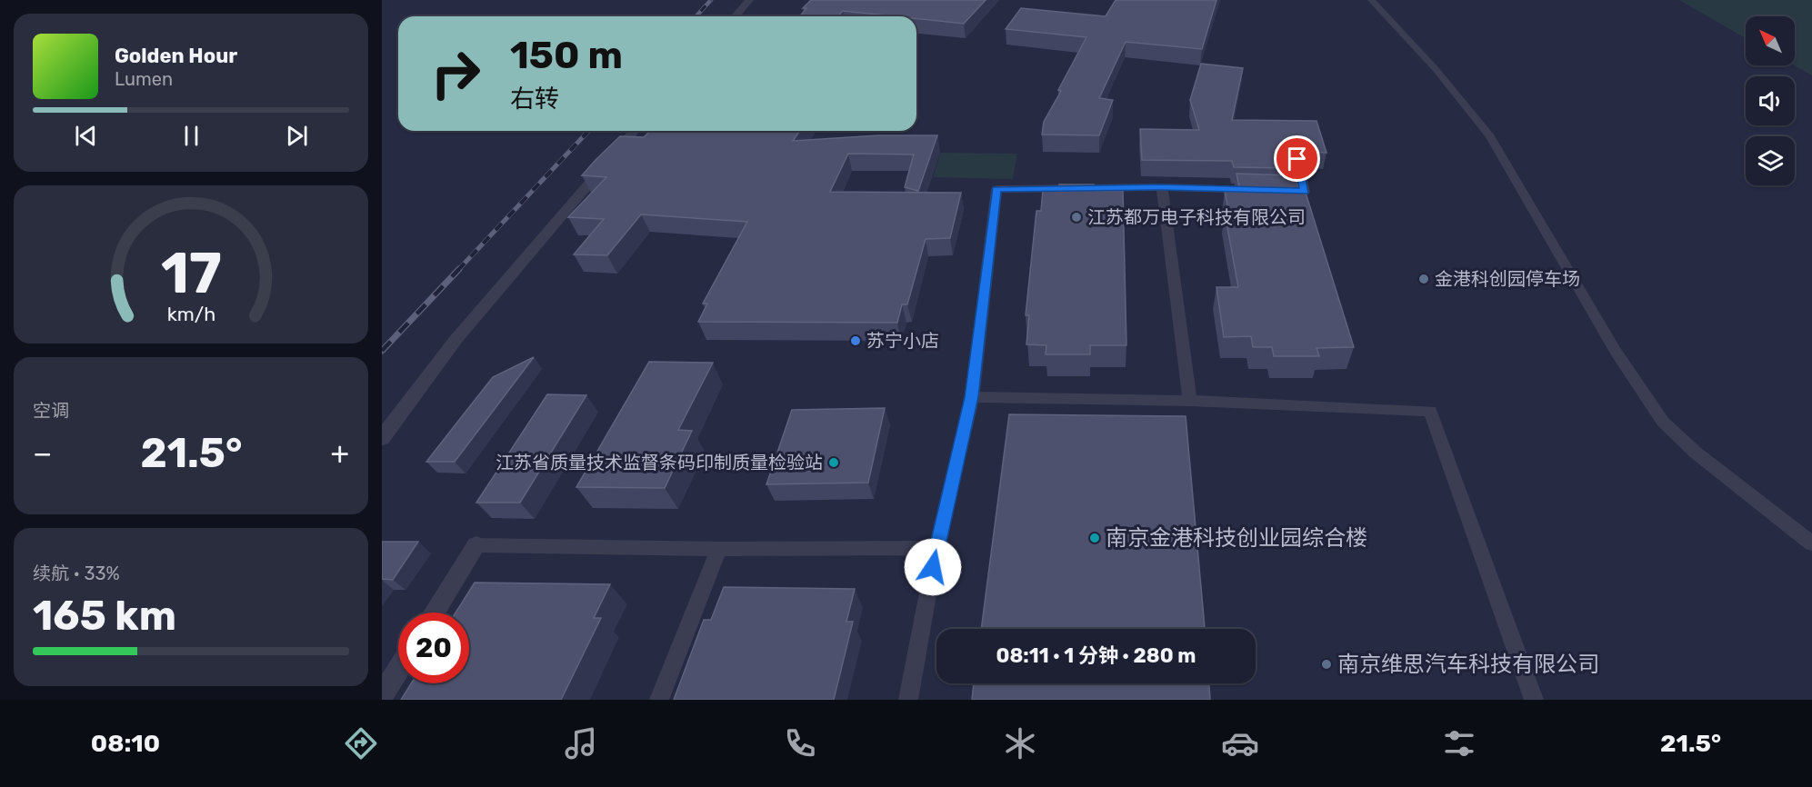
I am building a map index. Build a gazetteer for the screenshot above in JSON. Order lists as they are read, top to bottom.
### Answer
{
  "places": [
    "江苏都万电子科技有限公司",
    "金港科创园停车场",
    "苏宁小店",
    "江苏省质量技术监督条码印制质量检验站",
    "南京金港科技创业园综合楼",
    "南京维思汽车科技有限公司"
  ],
  "north": "top left",
  "page": {
    "turn": ["150 m", "右转"],
    "song": ["Golden Hour", "Lumen"],
    "tile": [
      "空调",
      ["续航 · 33%", "165 km"]
    ],
    "heat": ["−", "21.5°", "+"],
    "limit": "20",
    "trip": "08:11 · 1 分钟 · 280 m",
    "tabs": ["08:10", "21.5°"],
    "gauge": ["17", "km/h"]
  }
}
